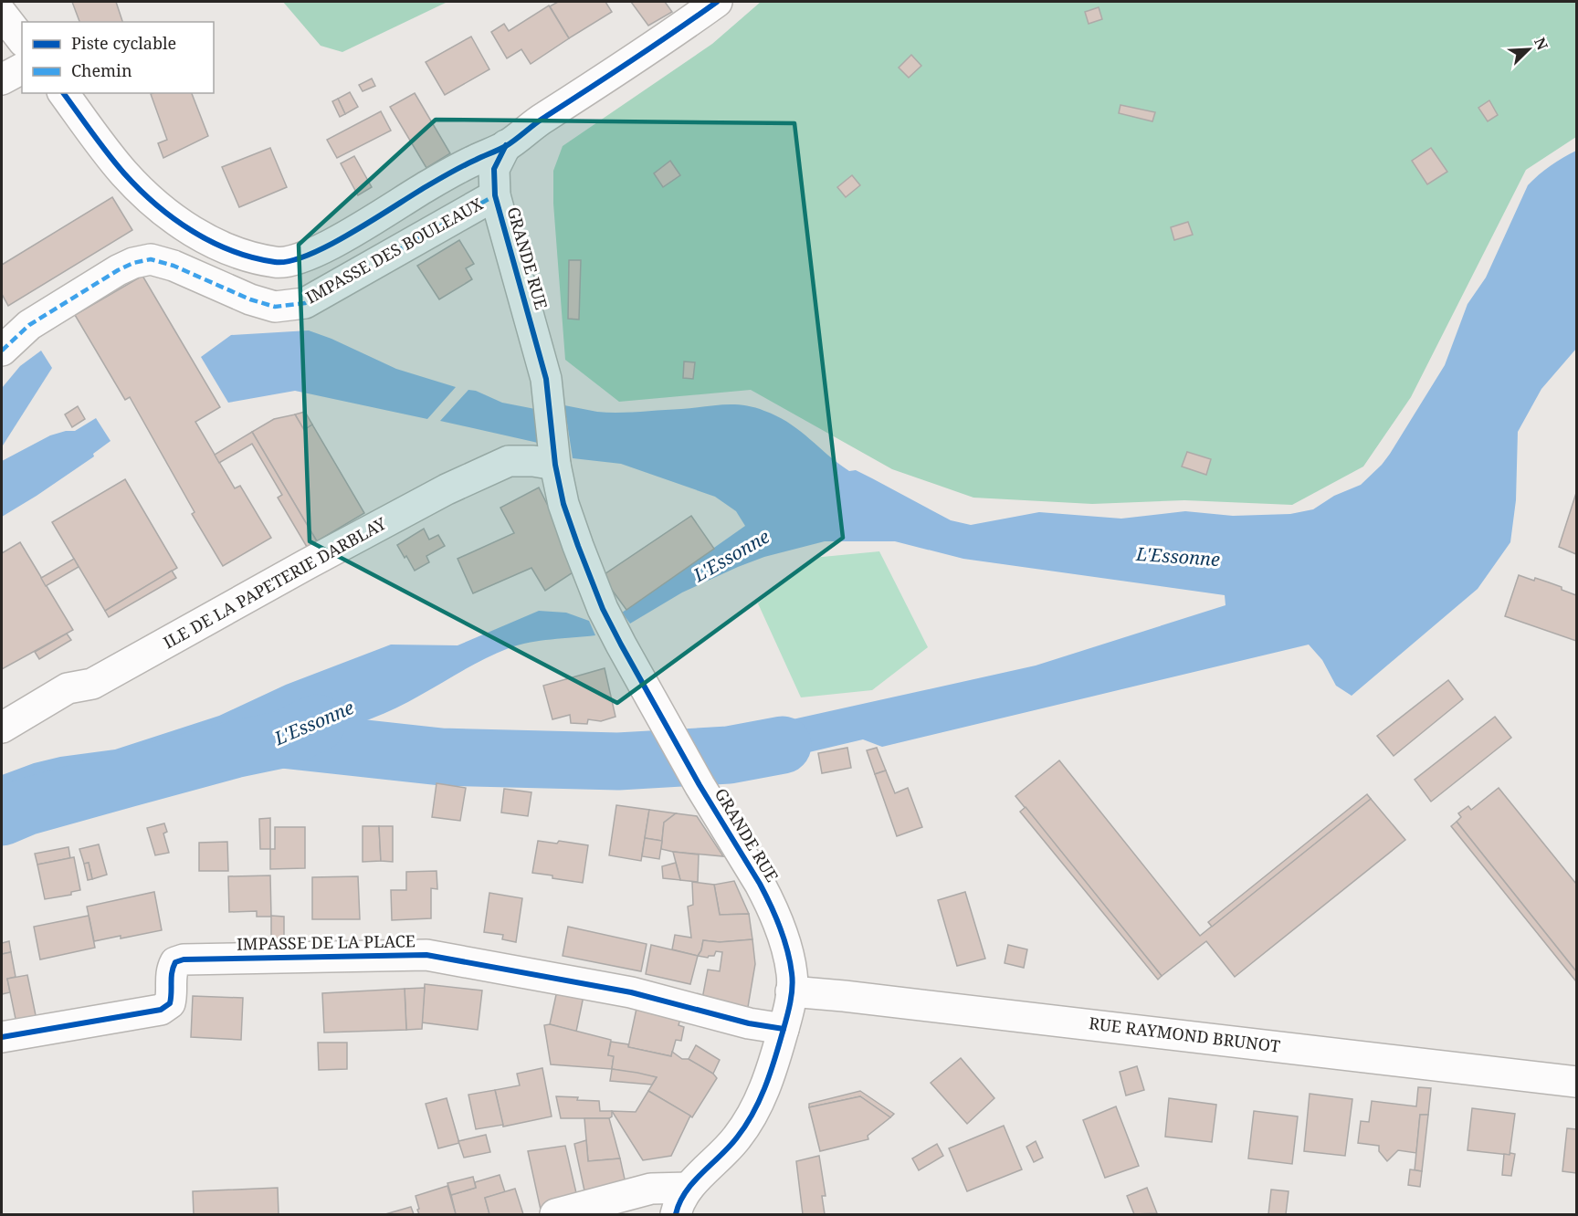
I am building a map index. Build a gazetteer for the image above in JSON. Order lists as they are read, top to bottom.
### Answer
{
  "streets": {
    "street": [
      "IMPASSE DES BOULEAUX",
      "GRANDE RUE",
      "ILE DE LA PAPETERIE DARBLAY",
      "IMPASSE DE LA PLACE",
      "RUE RAYMOND BRUNOT"
    ]
  },
  "crossings": [
    ["IMPASSE DES BOULEAUX", "GRANDE RUE"],
    ["GRANDE RUE", "ILE DE LA PAPETERIE DARBLAY"],
    ["GRANDE RUE", "IMPASSE DE LA PLACE"],
    ["GRANDE RUE", "RUE RAYMOND BRUNOT"]
  ],
  "water": ["L'Essonne"],
  "legend": ["Piste cyclable", "Chemin"],
  "north": "top right"
}
